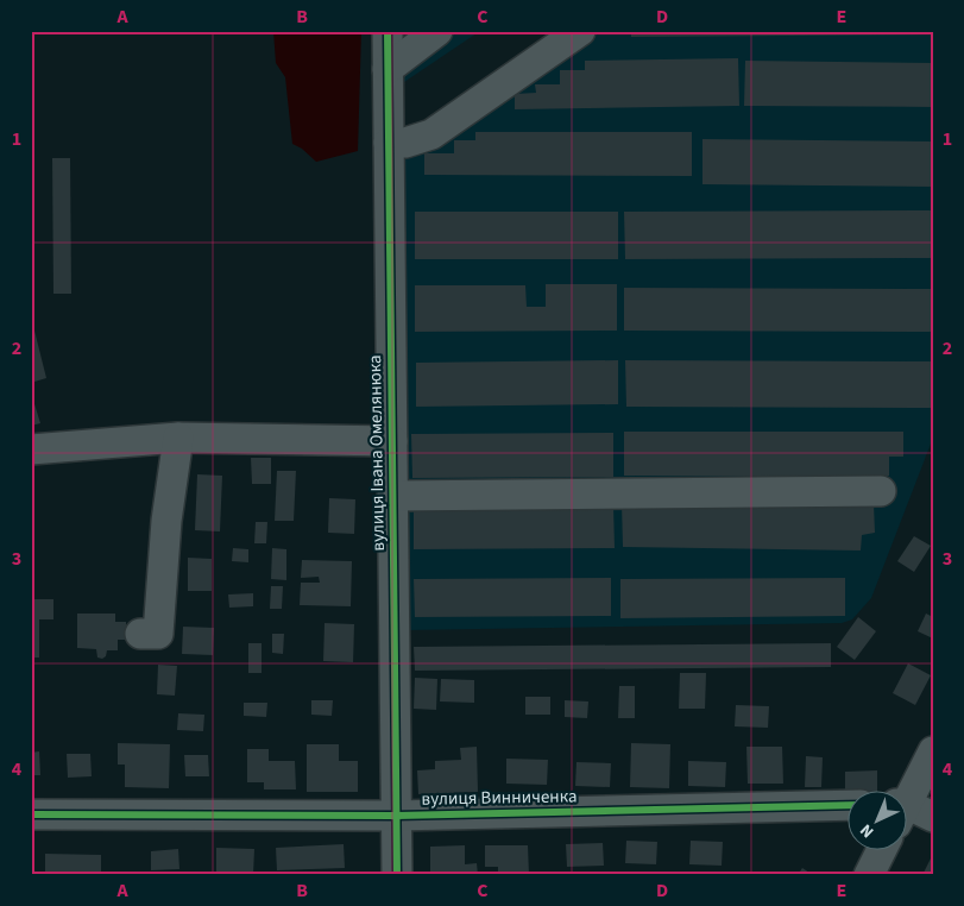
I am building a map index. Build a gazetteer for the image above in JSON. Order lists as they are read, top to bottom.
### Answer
{
  "streets": {
    "street": ["вулиця Івана Омелянюка", "вулиця Винниченка"]
  },
  "crossings": [
    ["вулиця Івана Омелянюка", "вулиця Винниченка"]
  ],
  "north": "bottom left",
  "grid": {
    "columns": [
      "A",
      "B",
      "C",
      "D",
      "E"
    ],
    "rows": [
      "1",
      "2",
      "3",
      "4"
    ]
  }
}
